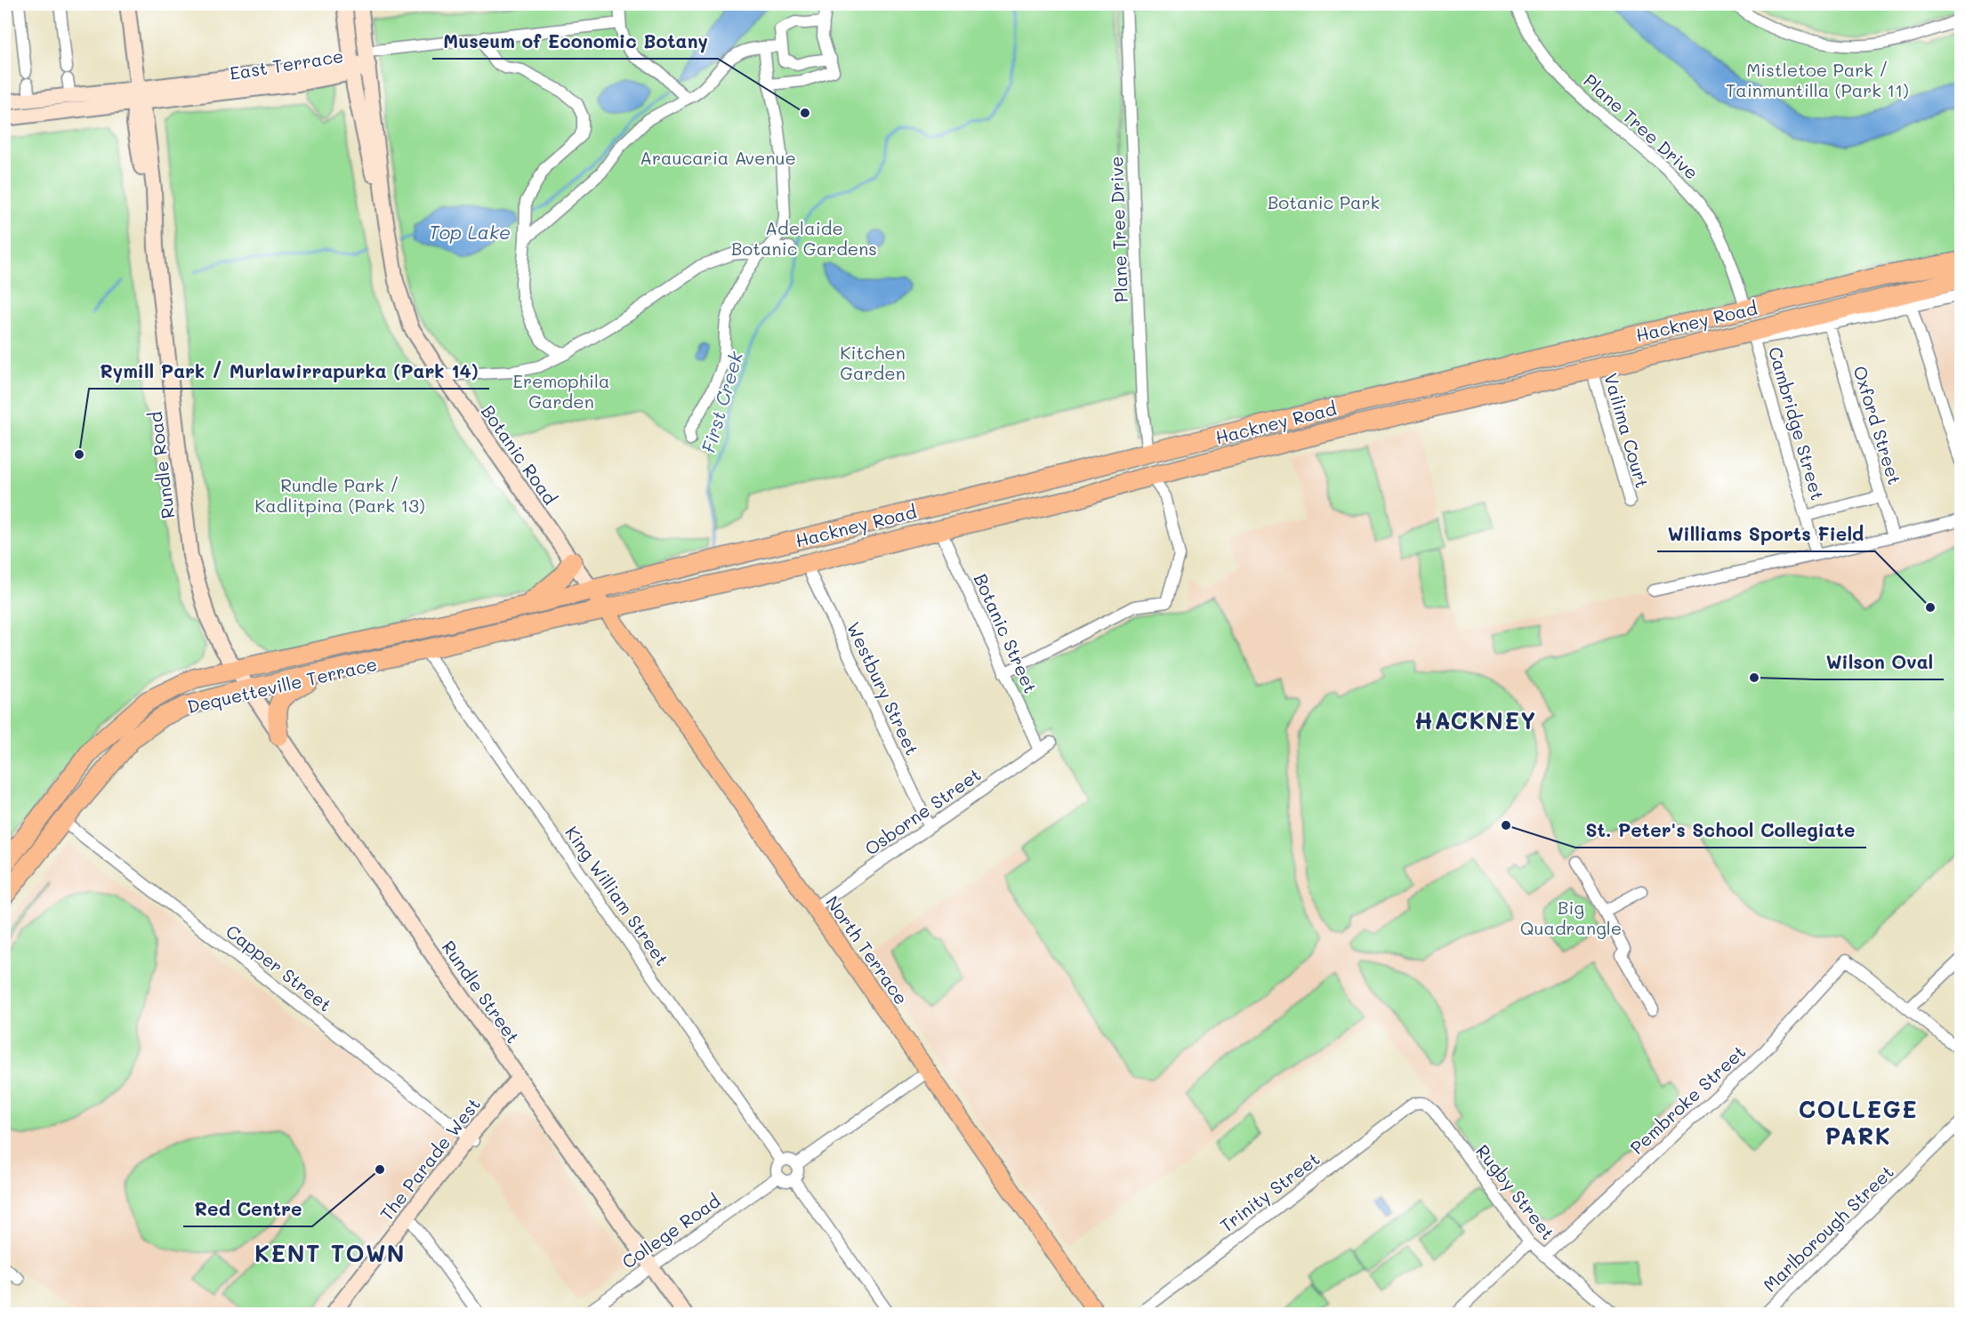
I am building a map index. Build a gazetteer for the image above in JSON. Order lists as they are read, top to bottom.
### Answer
{
  "streets": {
    "highway": ["Hackney Road", "Dequetteville Terrace"],
    "main road": [
      "East Terrace",
      "Botanic Road",
      "Rundle Road",
      "North Terrace",
      "Rundle Street",
      "The Parade West"
    ],
    "street": [
      "Plane Tree Drive",
      "Cambridge Street",
      "Oxford Street",
      "Vailima Court",
      "Botanic Street",
      "Westbury Street",
      "Osborne Street",
      "King William Street",
      "Capper Street",
      "Pembroke Street",
      "Trinity Street",
      "Rugby Street",
      "Marlborough Street",
      "College Road"
    ]
  },
  "crossings": [
    ["East Terrace", "Botanic Road"],
    ["East Terrace", "Rundle Road"],
    ["Plane Tree Drive", "Hackney Road"],
    ["Hackney Road", "Cambridge Street"],
    ["Hackney Road", "Oxford Street"],
    ["Hackney Road", "Vailima Court"],
    ["Hackney Road", "Botanic Road"],
    ["Hackney Road", "Botanic Street"],
    ["Hackney Road", "Dequetteville Terrace"],
    ["Hackney Road", "Westbury Street"],
    ["Hackney Road", "North Terrace"],
    ["Botanic Road", "Dequetteville Terrace"],
    ["Botanic Road", "North Terrace"],
    ["Rundle Road", "Dequetteville Terrace"],
    ["Rundle Road", "Rundle Street"],
    ["Botanic Street", "Osborne Street"],
    ["Dequetteville Terrace", "King William Street"],
    ["Dequetteville Terrace", "North Terrace"],
    ["Dequetteville Terrace", "Capper Street"],
    ["Dequetteville Terrace", "Rundle Street"],
    ["Westbury Street", "Osborne Street"],
    ["Osborne Street", "North Terrace"],
    ["King William Street", "College Road"],
    ["Capper Street", "The Parade West"],
    ["Rundle Street", "The Parade West"],
    ["Rundle Street", "College Road"],
    ["Pembroke Street", "Rugby Street"],
    ["Trinity Street", "Rugby Street"]
  ],
  "districts": ["HACKNEY", "COLLEGE PARK", "KENT TOWN"],
  "water": ["Top Lake", "First Creek"],
  "parks": [
    "Mistletoe Park / Tainmuntilla (Park 11)",
    "Araucaria Avenue",
    "Botanic Park",
    "Adelaide Botanic Gardens",
    "Kitchen Garden",
    "Eremophila Garden",
    "Rundle Park / Kadlitpina (Park 13)",
    "Big Quadrangle"
  ],
  "places": [
    "Museum of Economic Botany",
    "Rymill Park / Murlawirrapurka (Park 14)",
    "Williams Sports Field",
    "Wilson Oval",
    "St. Peter's School Collegiate",
    "Red Centre"
  ]
}
